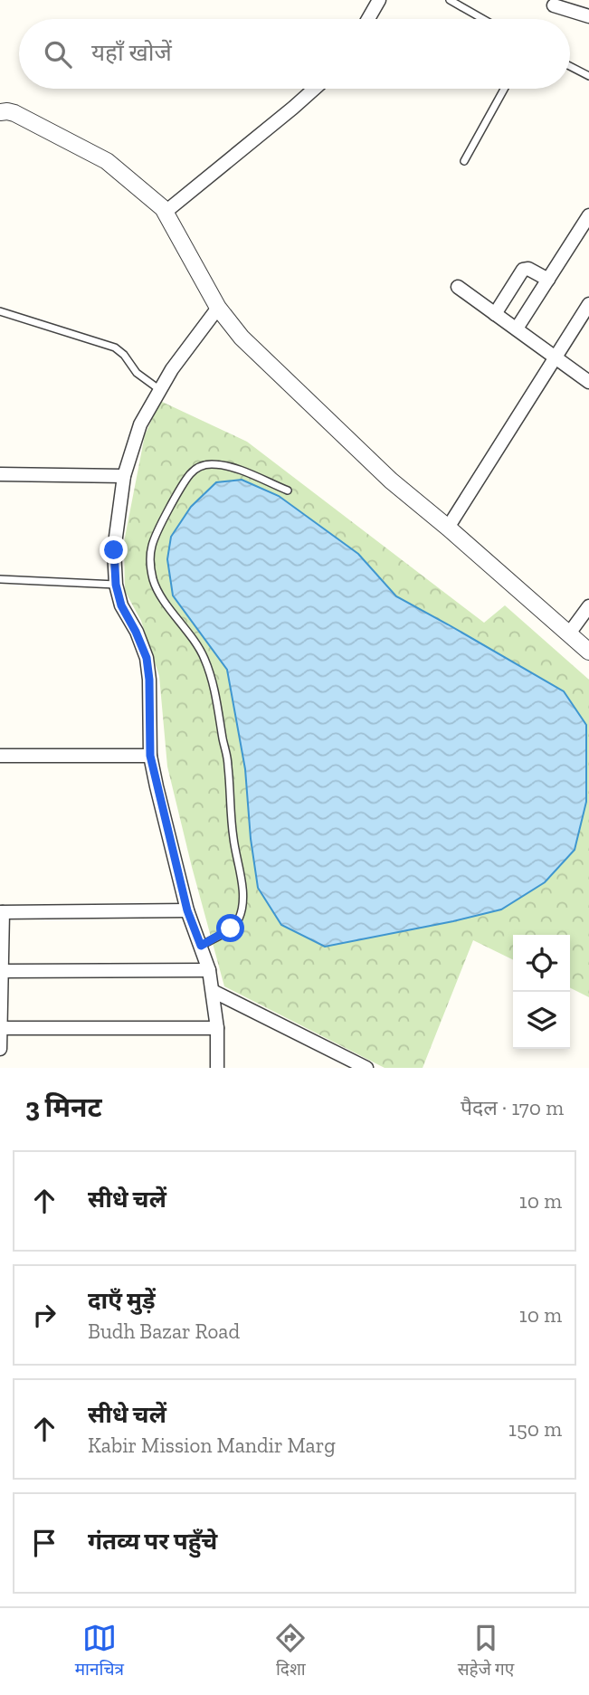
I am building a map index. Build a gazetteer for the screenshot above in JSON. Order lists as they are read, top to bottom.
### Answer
{
  "page": {
    "search": "यहाँ खोजें",
    "heading": ["3 मिनट", "पैदल · 170 m"],
    "list": [
      ["सीधे चलें", "10 m"],
      ["दाएँ मुड़ें", "Budh Bazar Road", "10 m"],
      ["सीधे चलें", "Kabir Mission Mandir Marg", "150 m"],
      "गंतव्य पर पहुँचे"
    ],
    "nav": ["मानचित्र", "दिशा", "सहेजे गए"]
  }
}
